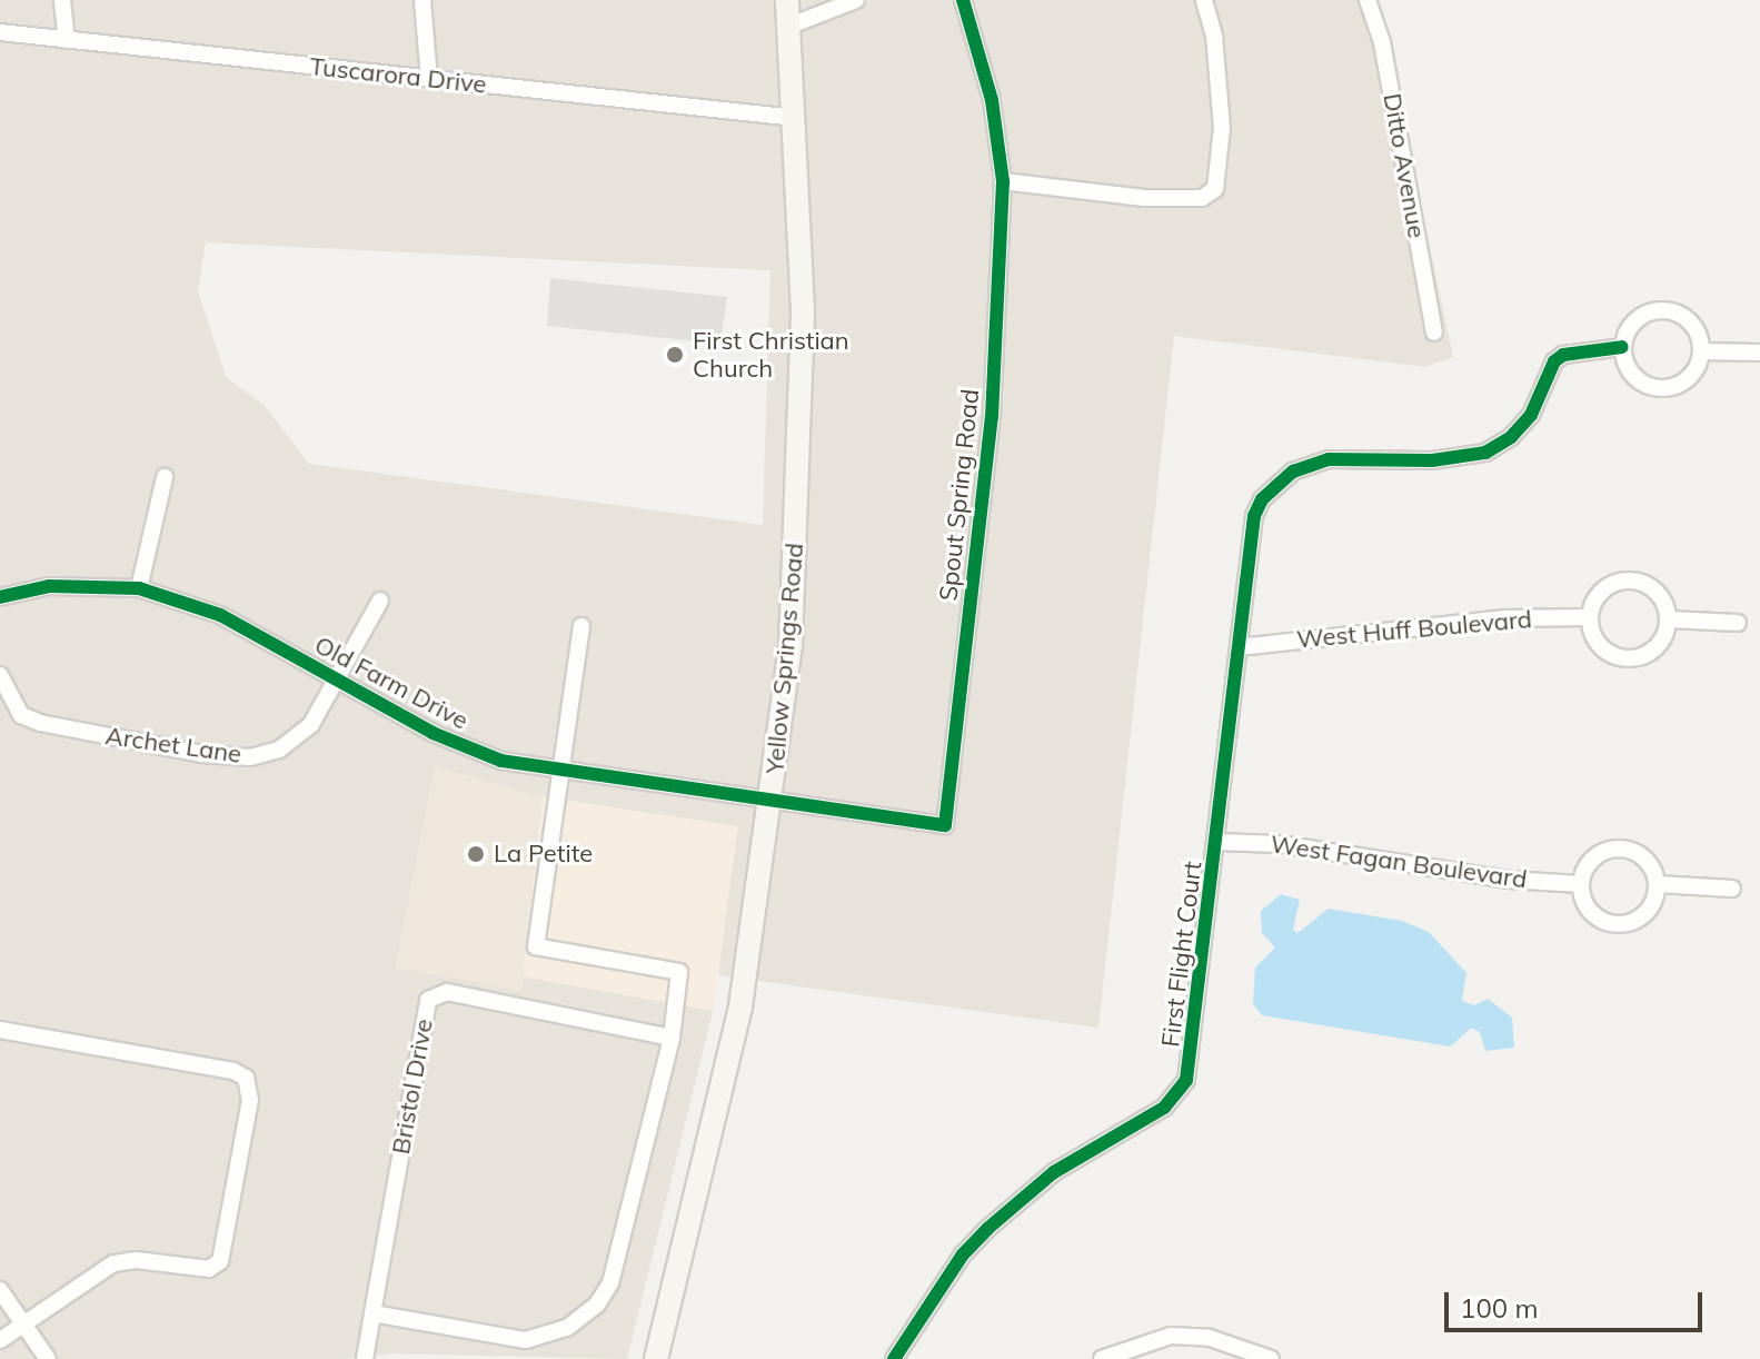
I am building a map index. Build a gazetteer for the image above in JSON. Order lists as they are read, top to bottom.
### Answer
{
  "streets": {
    "main road": ["Yellow Springs Road"],
    "street": [
      "Tuscarora Drive",
      "Ditto Avenue",
      "Spout Spring Road",
      "West Huff Boulevard",
      "Old Farm Drive",
      "Archet Lane",
      "West Fagan Boulevard",
      "First Flight Court",
      "Bristol Drive"
    ]
  },
  "crossings": [
    ["Tuscarora Drive", "Yellow Springs Road"],
    ["Spout Spring Road", "Yellow Springs Road"],
    ["Spout Spring Road", "Old Farm Drive"],
    ["West Huff Boulevard", "First Flight Court"],
    ["Yellow Springs Road", "Old Farm Drive"],
    ["Old Farm Drive", "Archet Lane"],
    ["West Fagan Boulevard", "First Flight Court"]
  ],
  "places": ["First Christian Church", "La Petite"],
  "scale_bar": "100 m"
}
